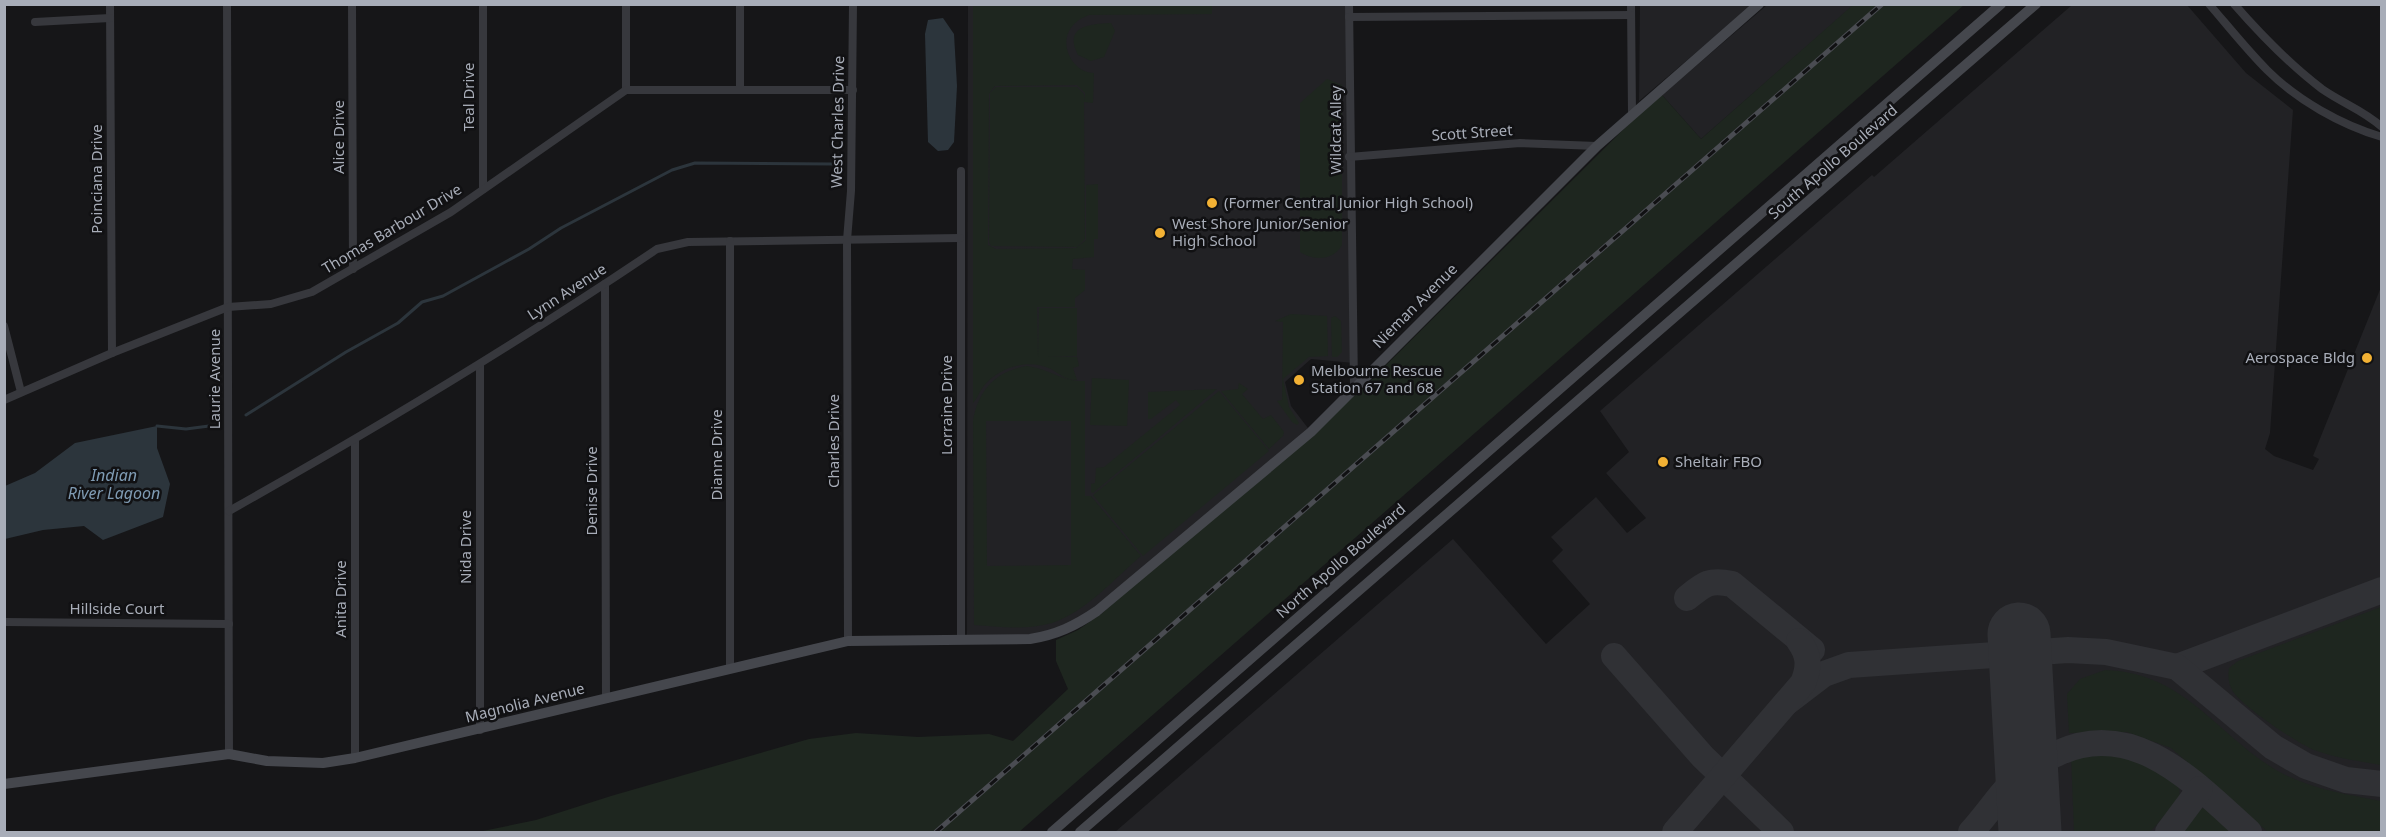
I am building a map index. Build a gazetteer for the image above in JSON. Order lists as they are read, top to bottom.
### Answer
{
  "streets": {
    "street": [
      "Teal Drive",
      "West Charles Drive",
      "Wildcat Alley",
      "Scott Street",
      "Alice Drive",
      "South Apollo Boulevard",
      "Poinciana Drive",
      "Thomas Barbour Drive",
      "Lynn Avenue",
      "Nieman Avenue",
      "Laurie Avenue",
      "Lorraine Drive",
      "Charles Drive",
      "Dianne Drive",
      "Denise Drive",
      "Nida Drive",
      "North Apollo Boulevard",
      "Anita Drive",
      "Hillside Court",
      "Magnolia Avenue"
    ]
  },
  "crossings": [
    ["Teal Drive", "Thomas Barbour Drive"],
    ["West Charles Drive", "Lynn Avenue"],
    ["West Charles Drive", "Charles Drive"],
    ["Wildcat Alley", "Scott Street"],
    ["Wildcat Alley", "Nieman Avenue"],
    ["Scott Street", "Nieman Avenue"],
    ["Alice Drive", "Thomas Barbour Drive"],
    ["South Apollo Boulevard", "North Apollo Boulevard"],
    ["Poinciana Drive", "Thomas Barbour Drive"],
    ["Thomas Barbour Drive", "Laurie Avenue"],
    ["Lynn Avenue", "Laurie Avenue"],
    ["Lynn Avenue", "Lorraine Drive"],
    ["Lynn Avenue", "Charles Drive"],
    ["Lynn Avenue", "Dianne Drive"],
    ["Lynn Avenue", "Denise Drive"],
    ["Lynn Avenue", "Nida Drive"],
    ["Lynn Avenue", "Anita Drive"],
    ["Nieman Avenue", "Magnolia Avenue"],
    ["Laurie Avenue", "Hillside Court"],
    ["Laurie Avenue", "Magnolia Avenue"],
    ["Lorraine Drive", "Magnolia Avenue"],
    ["Charles Drive", "Magnolia Avenue"],
    ["Dianne Drive", "Magnolia Avenue"],
    ["Denise Drive", "Magnolia Avenue"],
    ["Nida Drive", "Magnolia Avenue"],
    ["Anita Drive", "Magnolia Avenue"]
  ],
  "water": ["Indian River Lagoon"],
  "places": [
    "(Former Central Junior High School)",
    "West Shore Junior/Senior High School",
    "Aerospace Bldg",
    "Melbourne Rescue Station 67 and 68",
    "Sheltair FBO"
  ]
}
